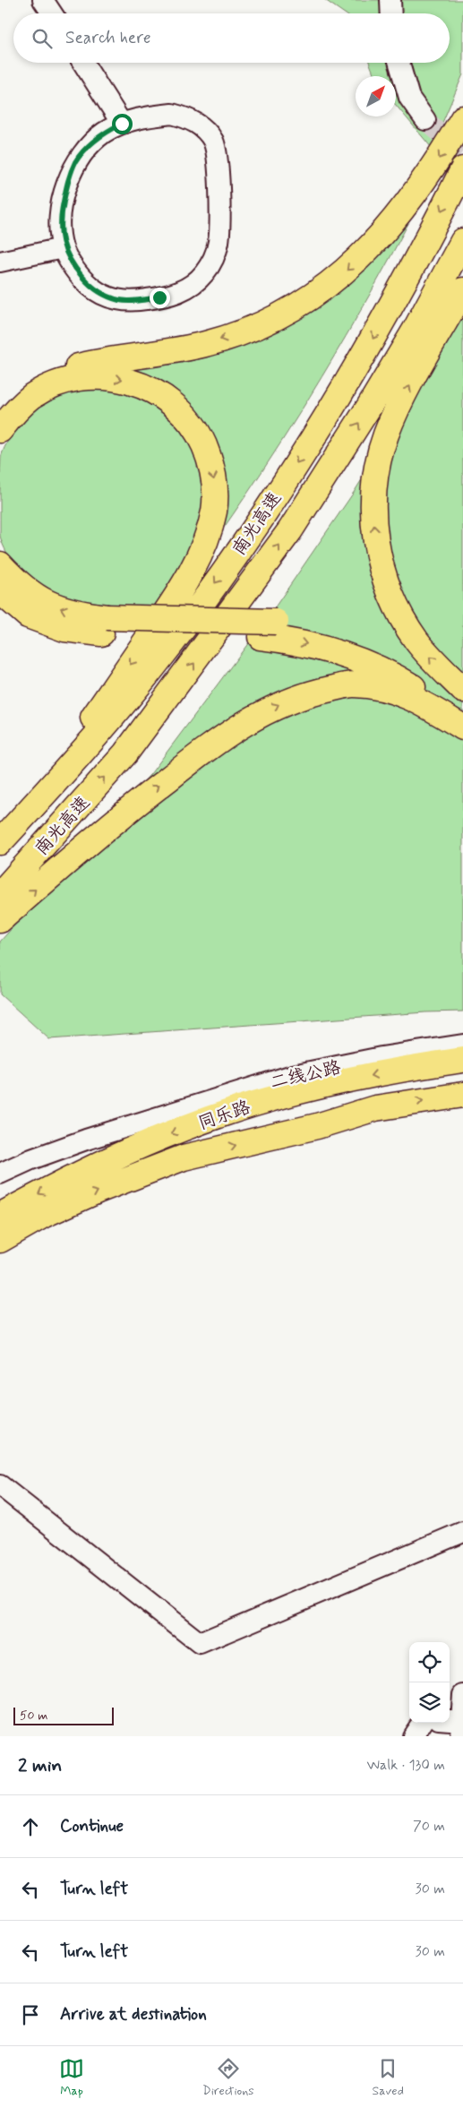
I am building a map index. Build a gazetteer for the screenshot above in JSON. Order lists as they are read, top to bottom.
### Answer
{
  "streets": {
    "main road": ["南光高速", "同乐路"],
    "street": ["二线公路"]
  },
  "scale_bar": "50 m",
  "north": "top right",
  "page": {
    "search": "Search here",
    "scale": "50 m",
    "heading": ["2 min", "Walk · 130 m"],
    "list": [
      ["Continue", "70 m"],
      ["Turn left", "30 m"],
      ["Turn left", "30 m"],
      "Arrive at destination"
    ],
    "nav": ["Map", "Directions", "Saved"]
  }
}
